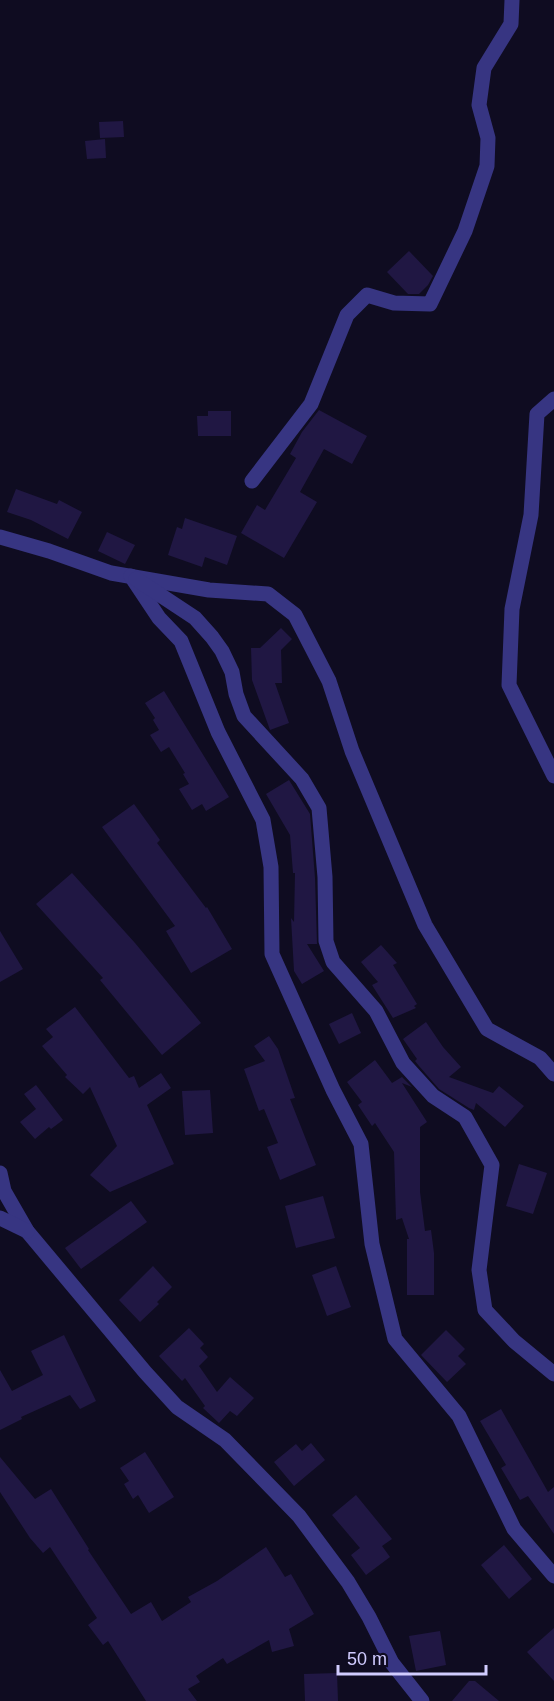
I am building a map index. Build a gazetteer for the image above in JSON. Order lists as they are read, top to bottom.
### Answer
{
  "scale_bar": "50 m"
}
